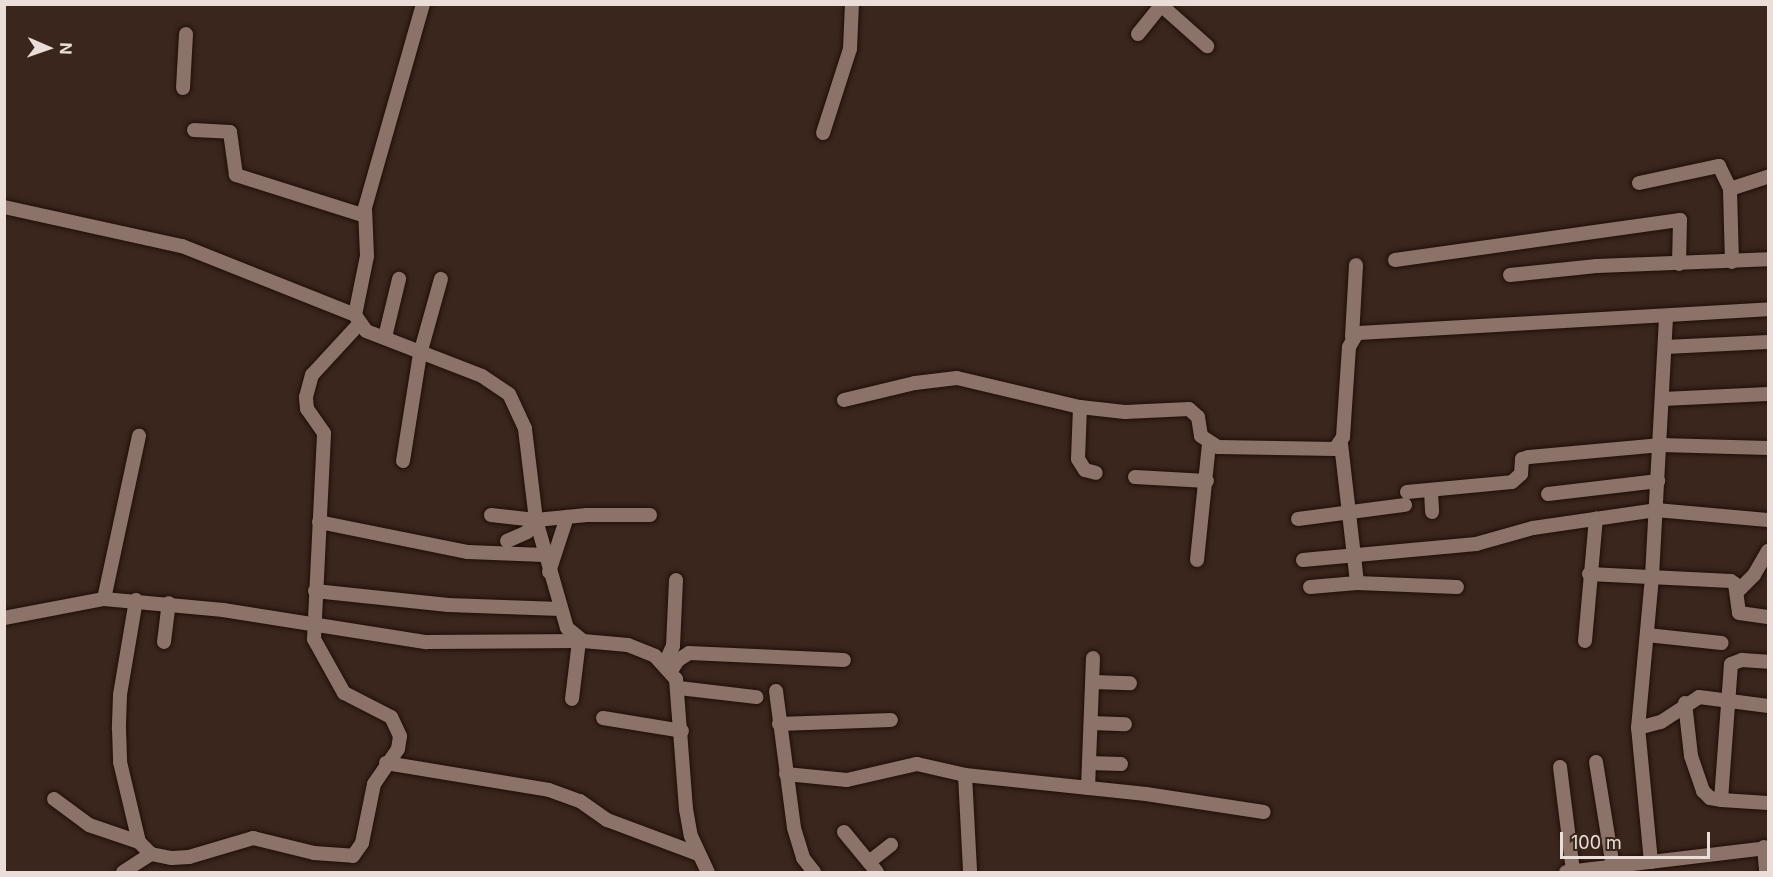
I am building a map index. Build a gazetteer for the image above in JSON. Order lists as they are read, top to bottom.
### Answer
{
  "scale_bar": "100 m",
  "north": "right"
}
